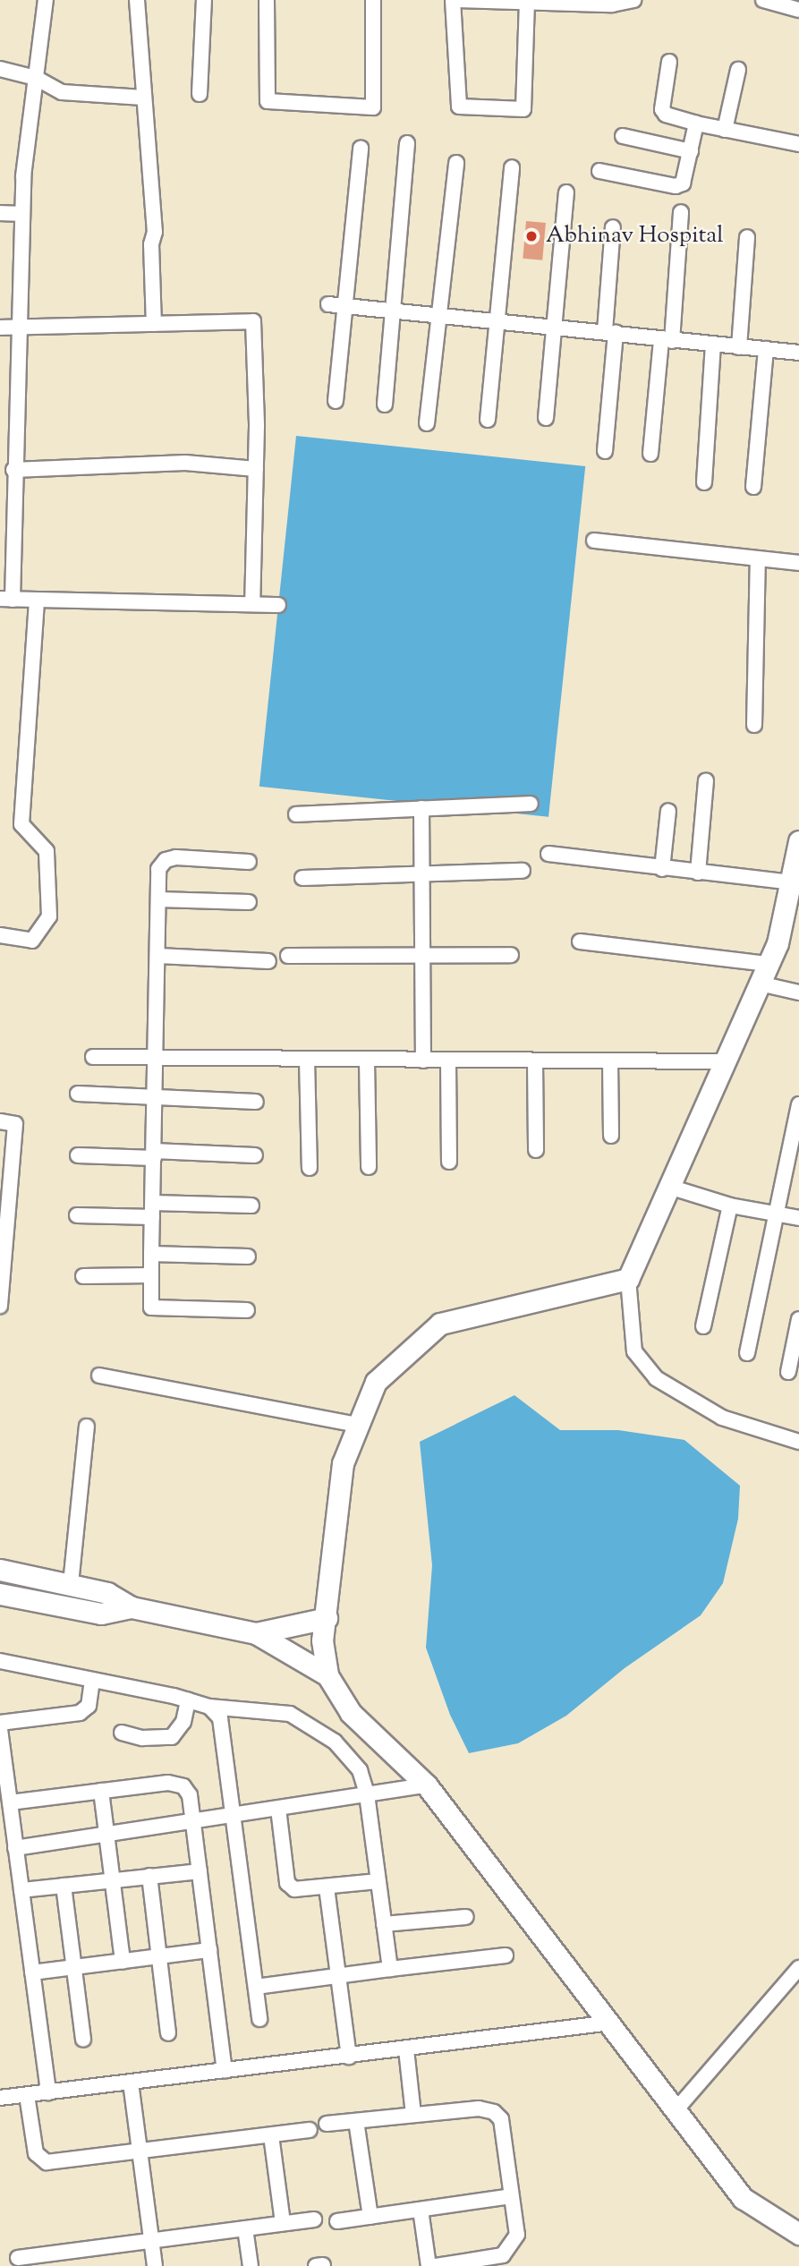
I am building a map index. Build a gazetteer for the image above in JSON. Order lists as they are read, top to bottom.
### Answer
{
  "places": ["Abhinav Hospital"]
}
